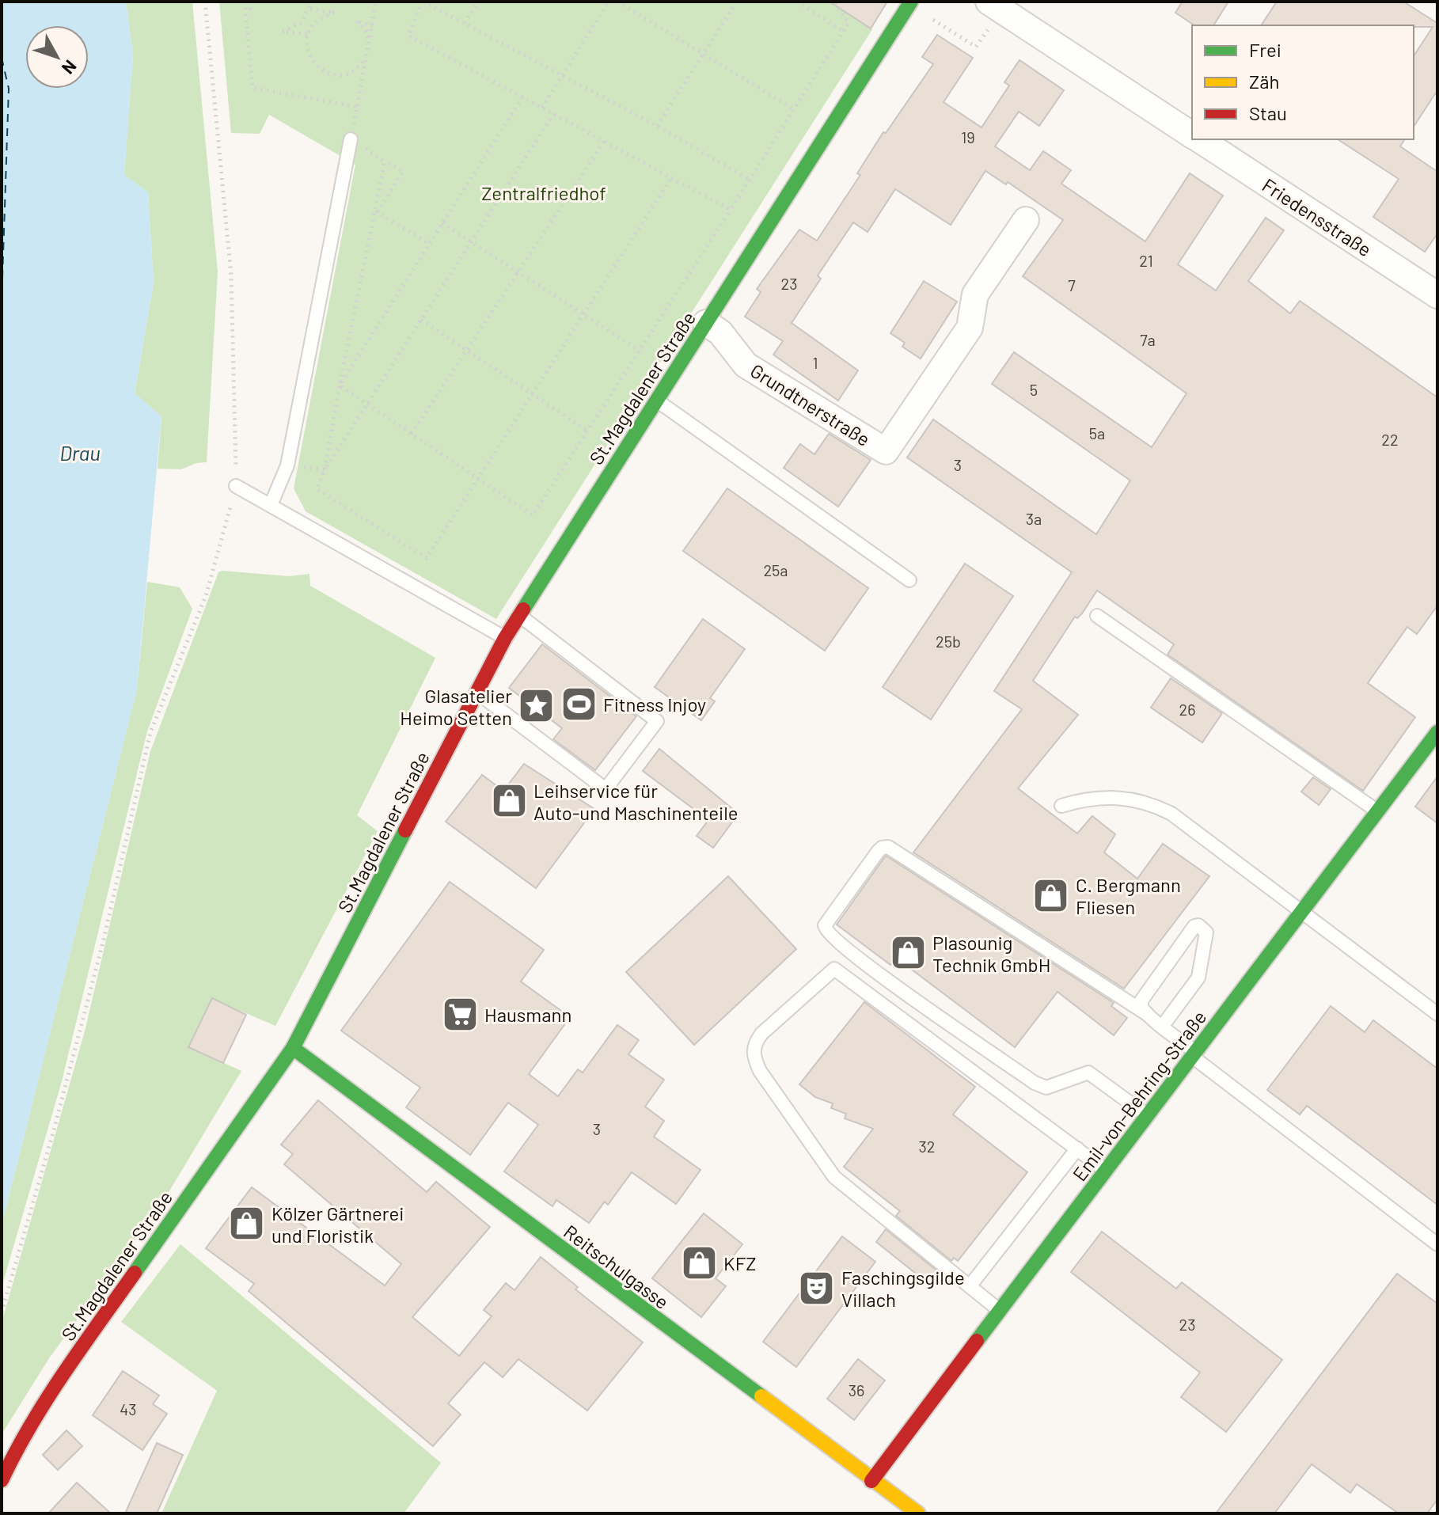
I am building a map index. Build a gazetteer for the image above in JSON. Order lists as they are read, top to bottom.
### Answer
{
  "streets": {
    "street": [
      "Friedensstraße",
      "St.Magdalener Straße",
      "Grundtnerstraße",
      "Emil-von-Behring-Straße",
      "Reitschulgasse"
    ]
  },
  "crossings": [
    ["St.Magdalener Straße", "Grundtnerstraße"],
    ["St.Magdalener Straße", "Reitschulgasse"],
    ["Emil-von-Behring-Straße", "Reitschulgasse"]
  ],
  "water": ["Drau"],
  "parks": ["Zentralfriedhof"],
  "places": {
    "sports": ["Fitness Injoy"],
    "place": ["Glasatelier Heimo Setten"],
    "shop": [
      "Leihservice für Auto-und Maschinenteile",
      "C. Bergmann Fliesen",
      "Plasounig Technik GmbH",
      "Kölzer Gärtnerei und Floristik",
      "KFZ"
    ],
    "supermarket": ["Hausmann"],
    "theatre": ["Faschingsgilde Villach"]
  },
  "house_numbers": [
    "19",
    "21",
    "23",
    "7",
    "7a",
    "1",
    "5",
    "5a",
    "22",
    "3",
    "3a",
    "25a",
    "25b",
    "26",
    "3",
    "32",
    "23",
    "36",
    "43"
  ],
  "legend": ["Frei", "Zäh", "Stau"],
  "north": "bottom right"
}
